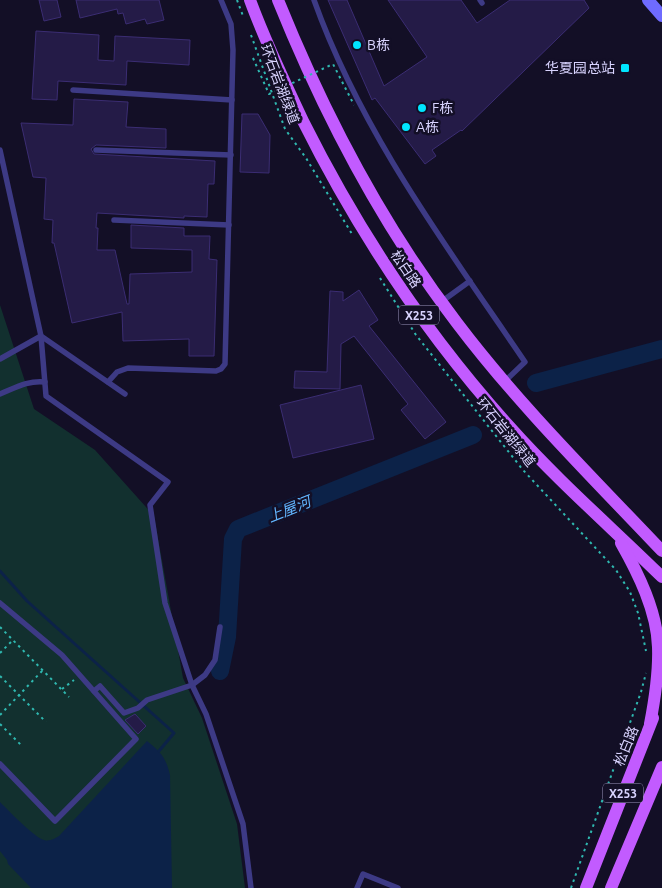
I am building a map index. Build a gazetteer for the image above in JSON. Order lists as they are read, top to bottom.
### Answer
{
  "streets": {
    "main road": ["松白路", "X253"],
    "path": ["环石岩湖绿道"]
  },
  "water": ["上屋河"],
  "places": {
    "other": ["B栋", "F栋", "A栋"],
    "transit": ["华夏园总站"]
  }
}
